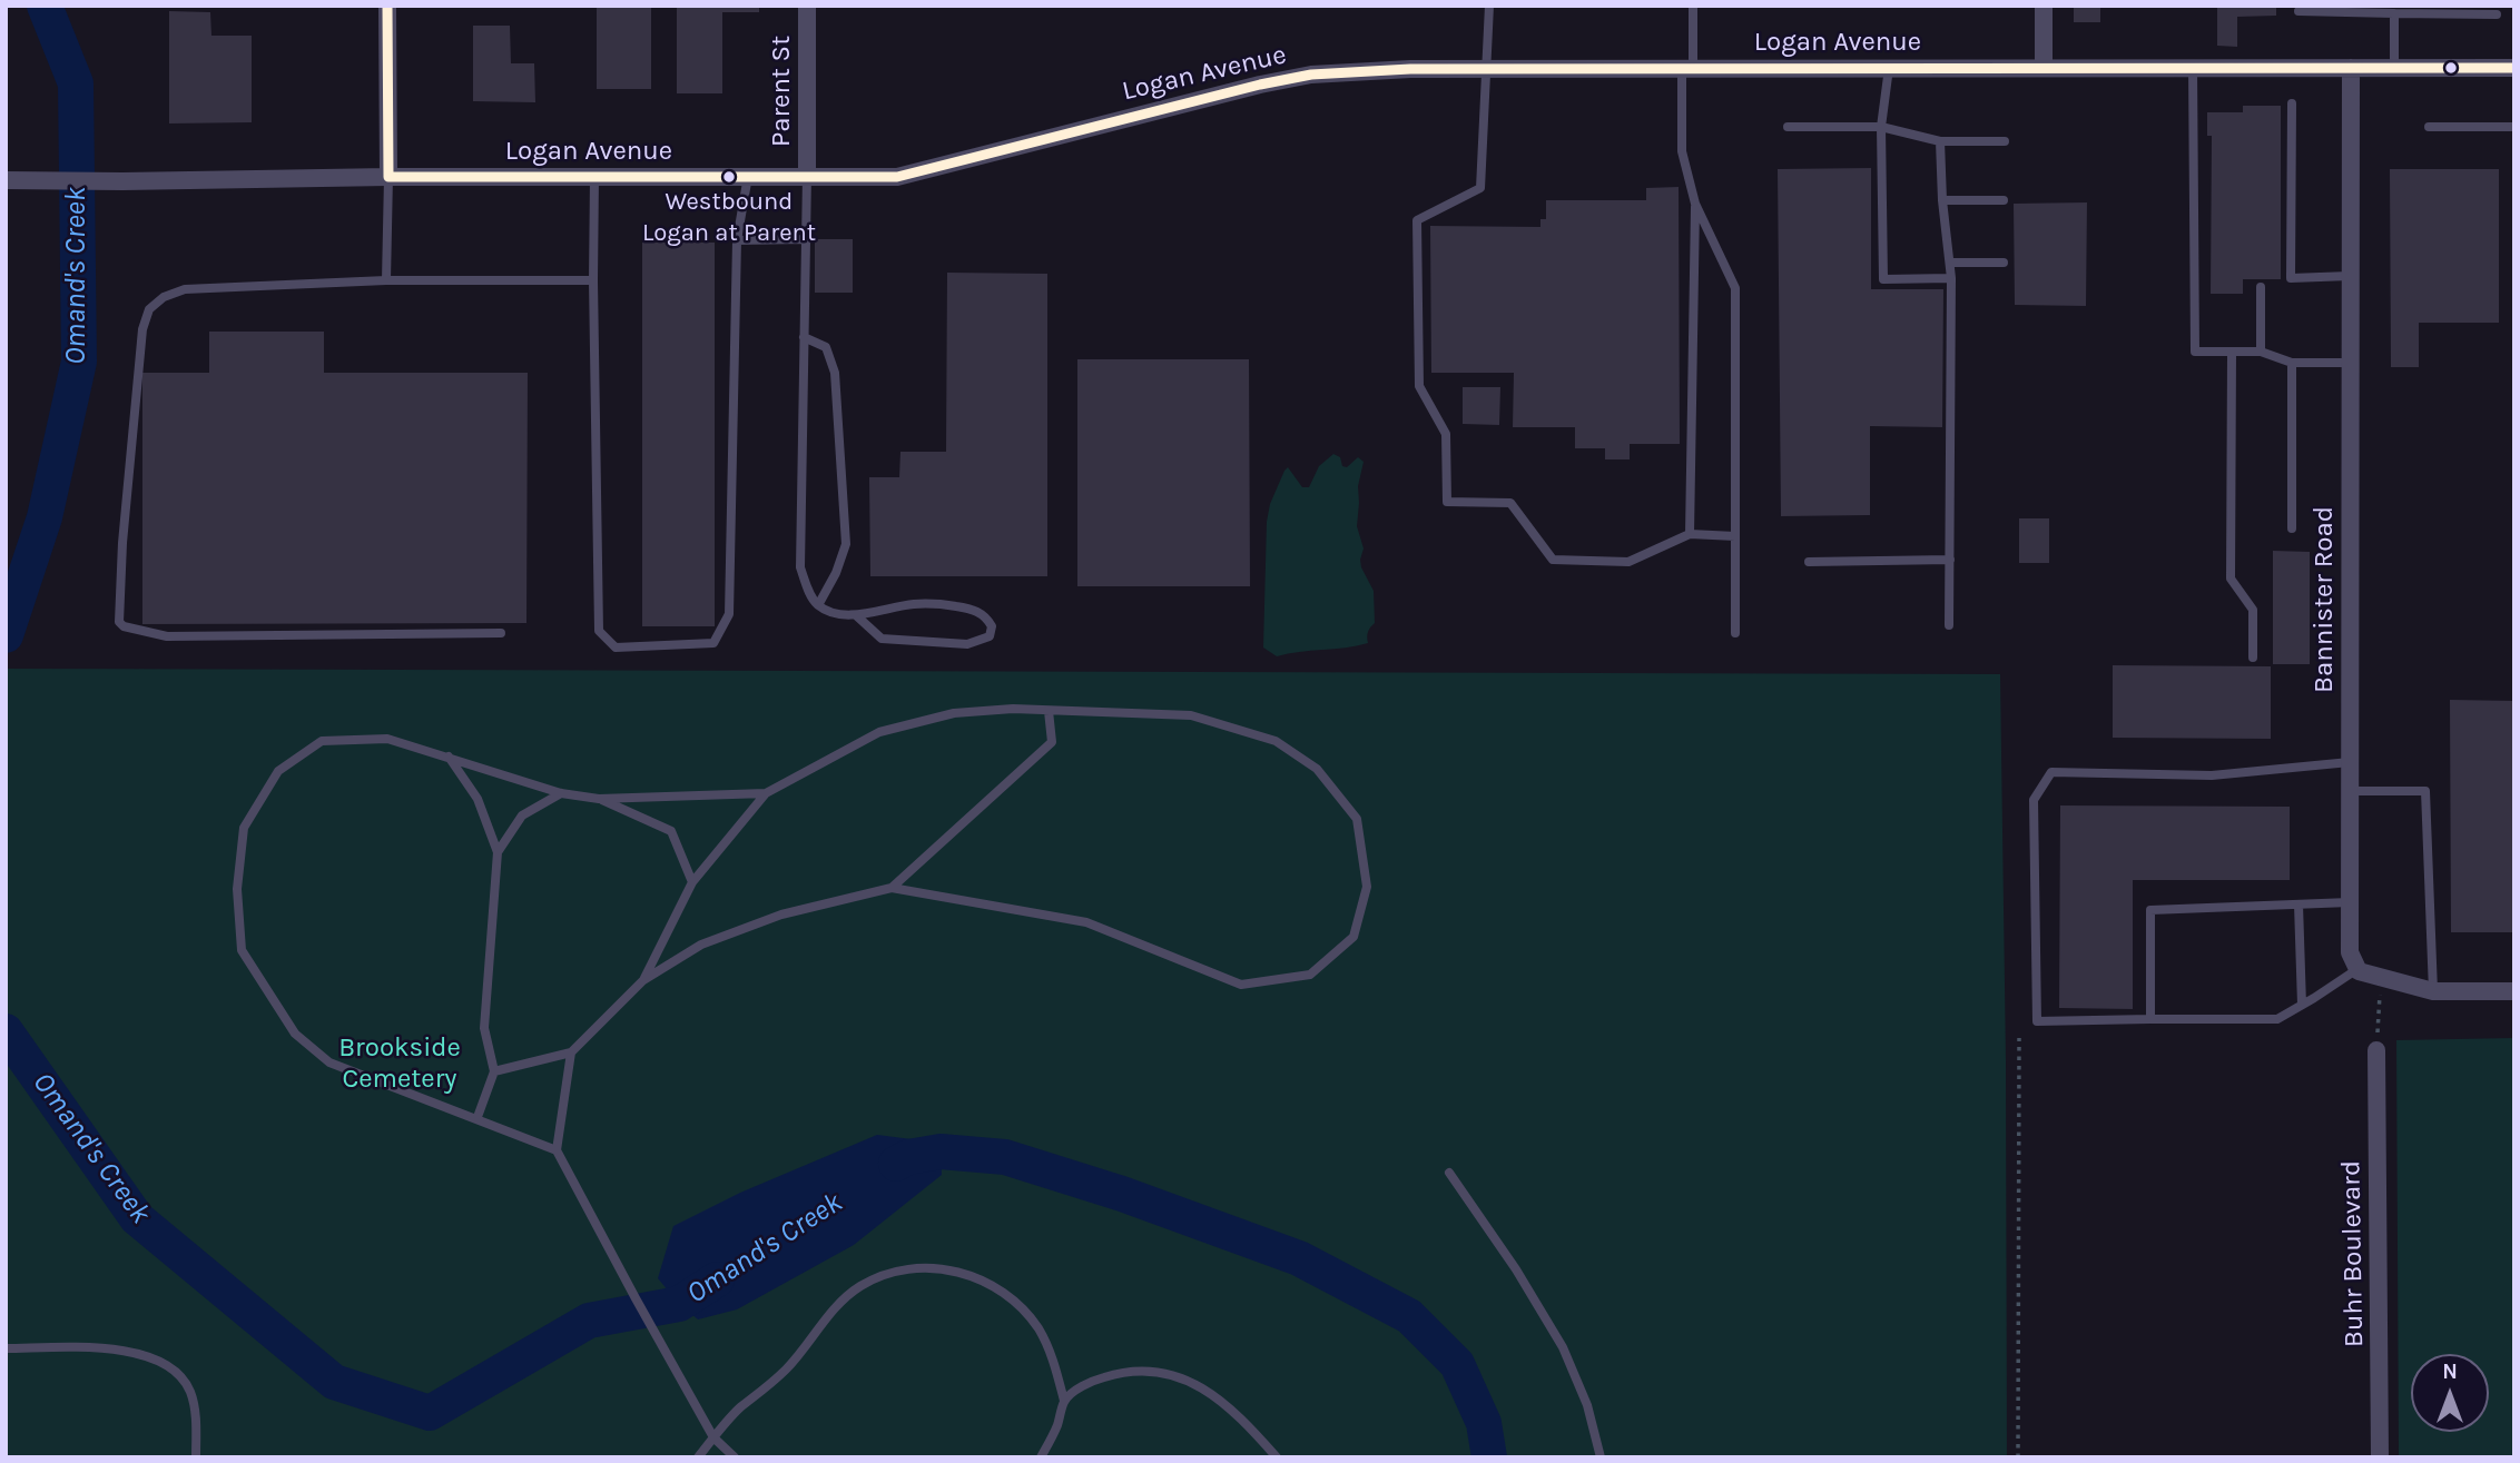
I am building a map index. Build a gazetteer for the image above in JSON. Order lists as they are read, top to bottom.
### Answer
{
  "streets": {
    "street": [
      "Logan Avenue",
      "Parent St",
      "Bannister Road",
      "Buhr Boulevard"
    ]
  },
  "crossings": [
    ["Logan Avenue", "Parent St"],
    ["Logan Avenue", "Bannister Road"]
  ],
  "water": ["Omand's Creek"],
  "parks": ["Brookside Cemetery"],
  "places": ["Westbound Logan at Parent"],
  "north": "top"
}
